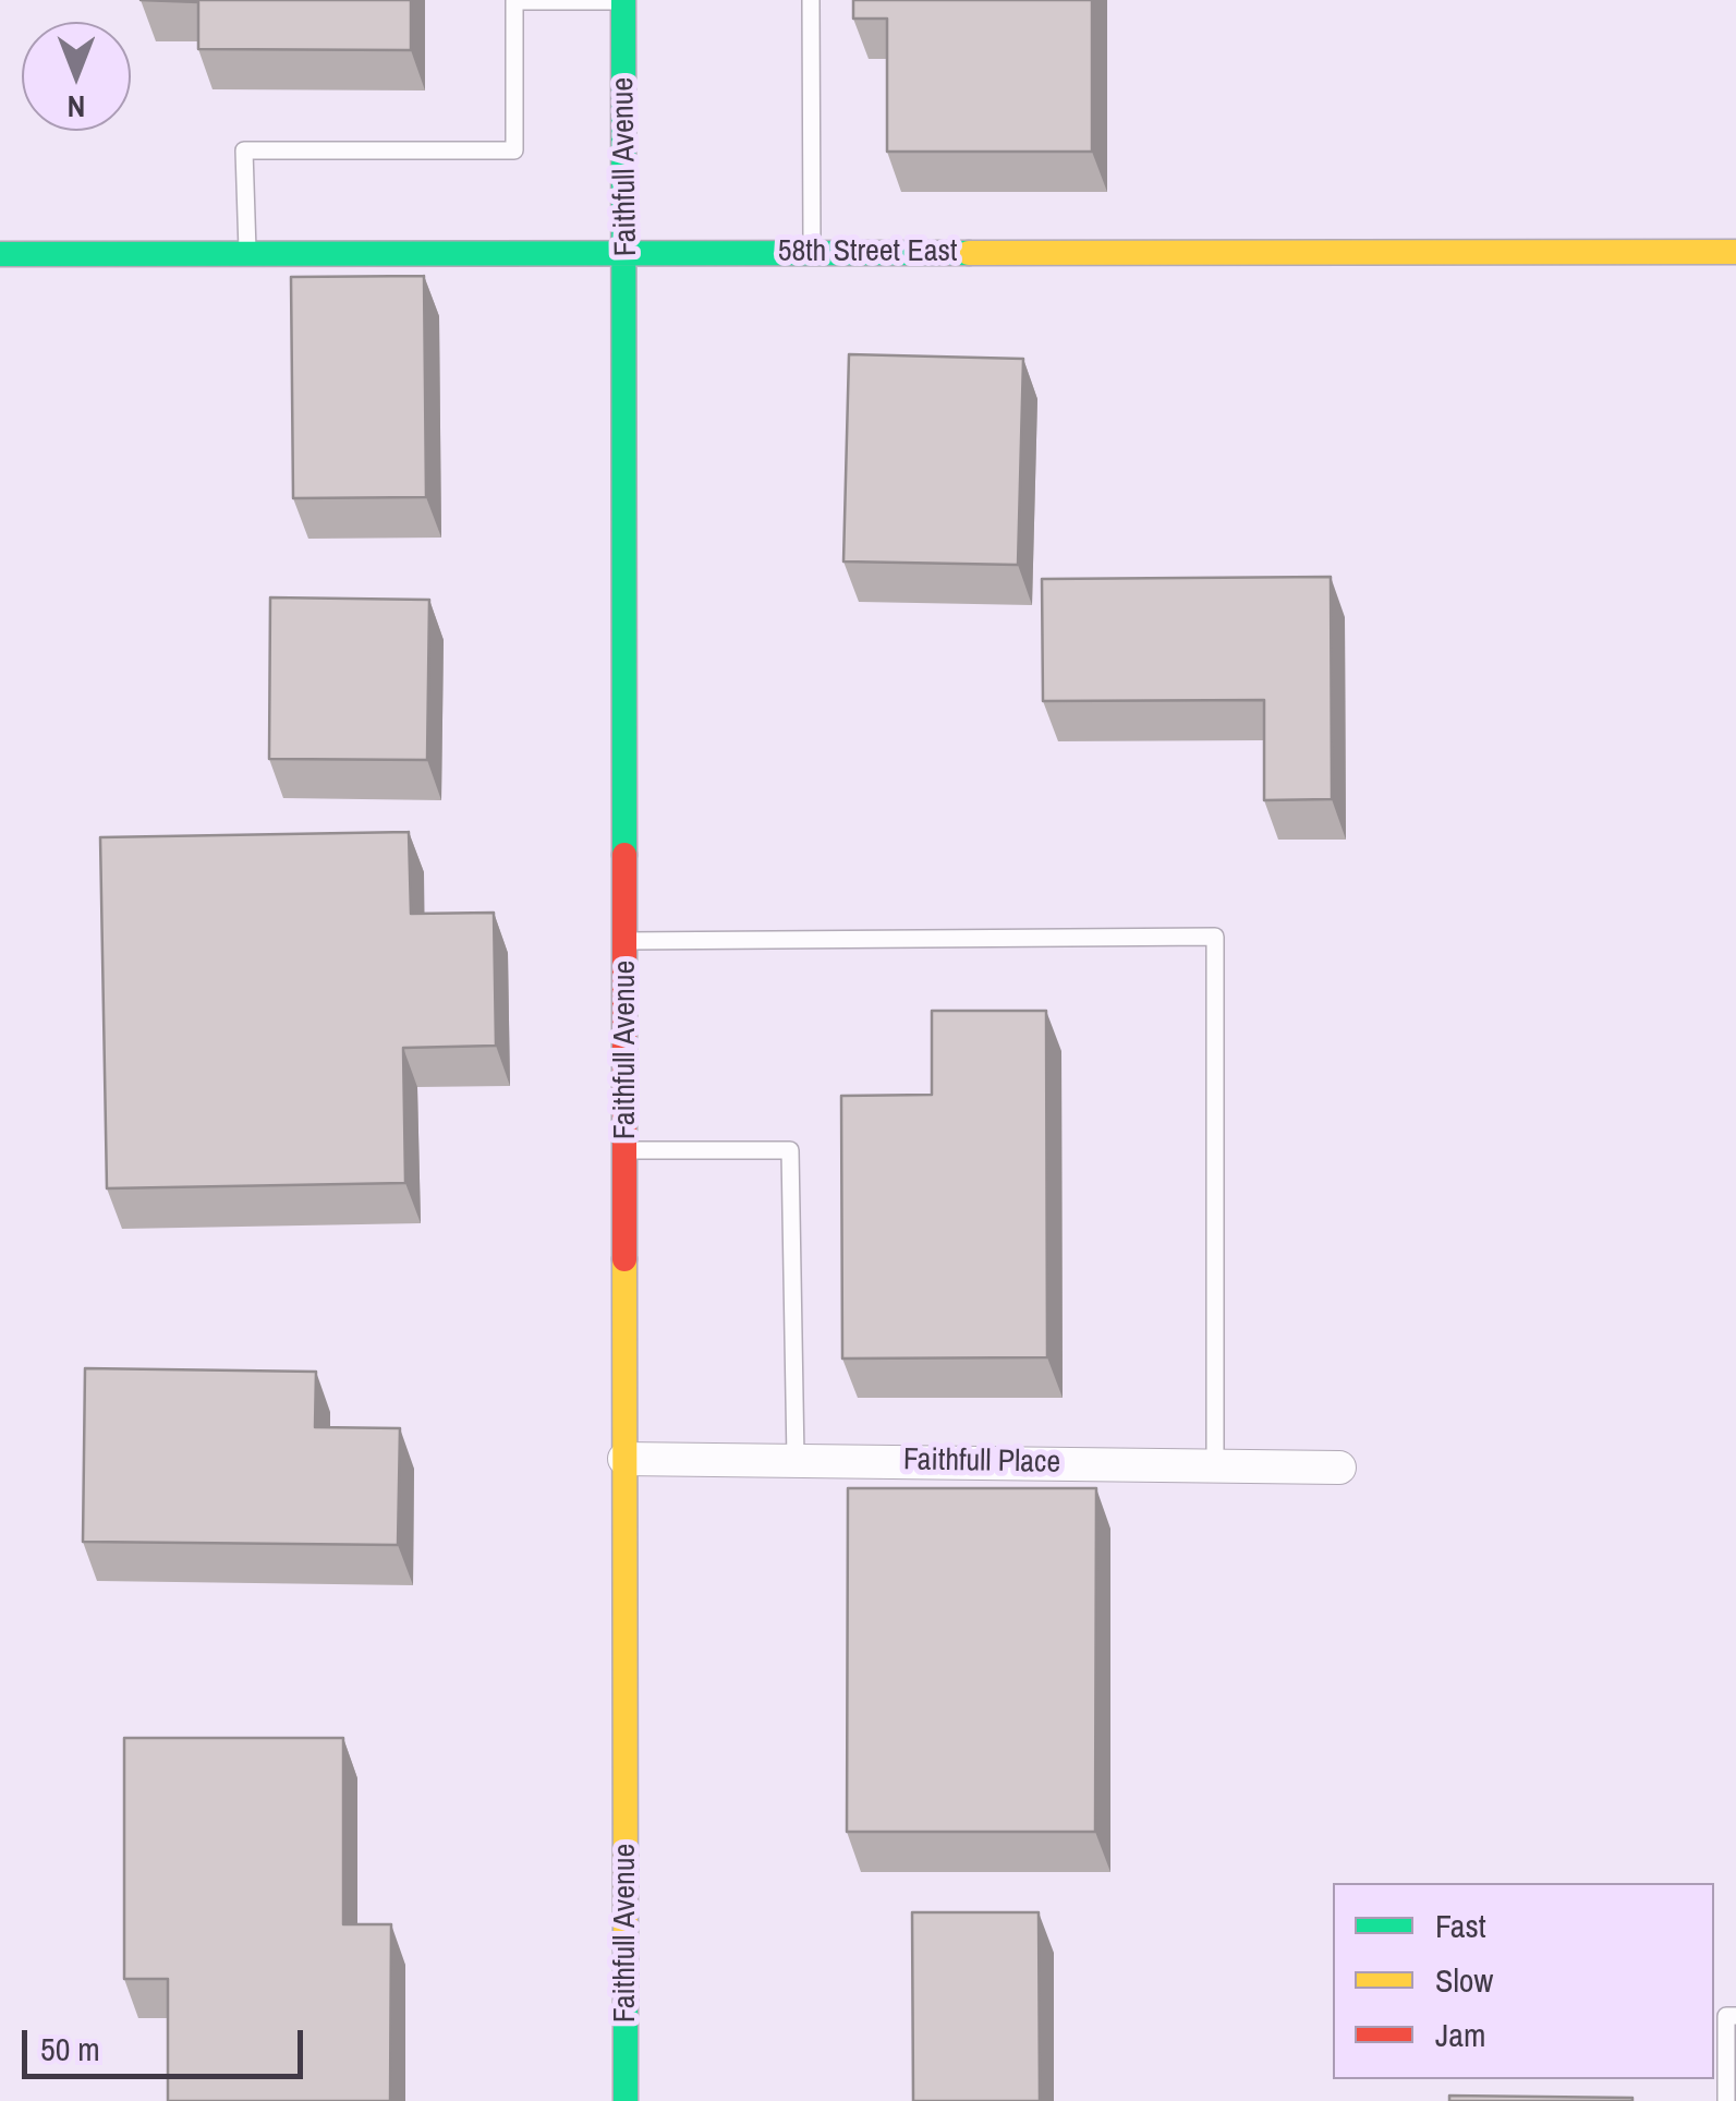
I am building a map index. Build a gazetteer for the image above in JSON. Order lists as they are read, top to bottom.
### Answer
{
  "streets": {
    "street": ["Faithfull Avenue", "58th Street East", "Faithfull Place"]
  },
  "crossings": [
    ["Faithfull Avenue", "58th Street East"],
    ["Faithfull Avenue", "Faithfull Place"]
  ],
  "legend": ["Fast", "Slow", "Jam"],
  "scale_bar": "50 m",
  "north": "bottom"
}
